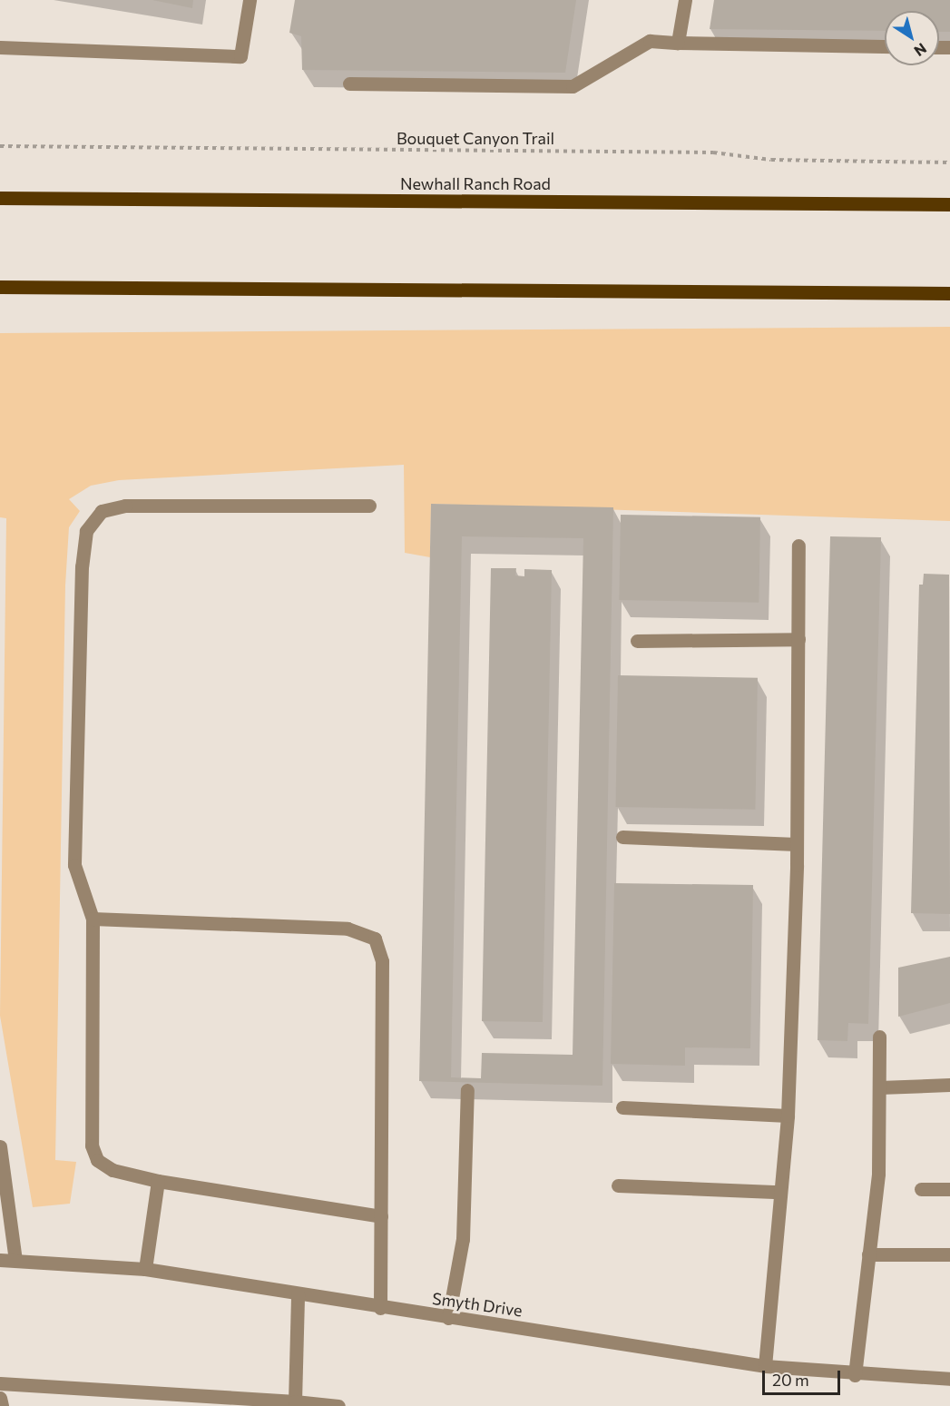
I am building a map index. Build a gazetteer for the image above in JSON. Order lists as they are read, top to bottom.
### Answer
{
  "streets": {
    "main road": ["Newhall Ranch Road"],
    "street": ["Smyth Drive"],
    "path": ["Bouquet Canyon Trail"]
  },
  "scale_bar": "20 m",
  "north": "bottom right"
}
